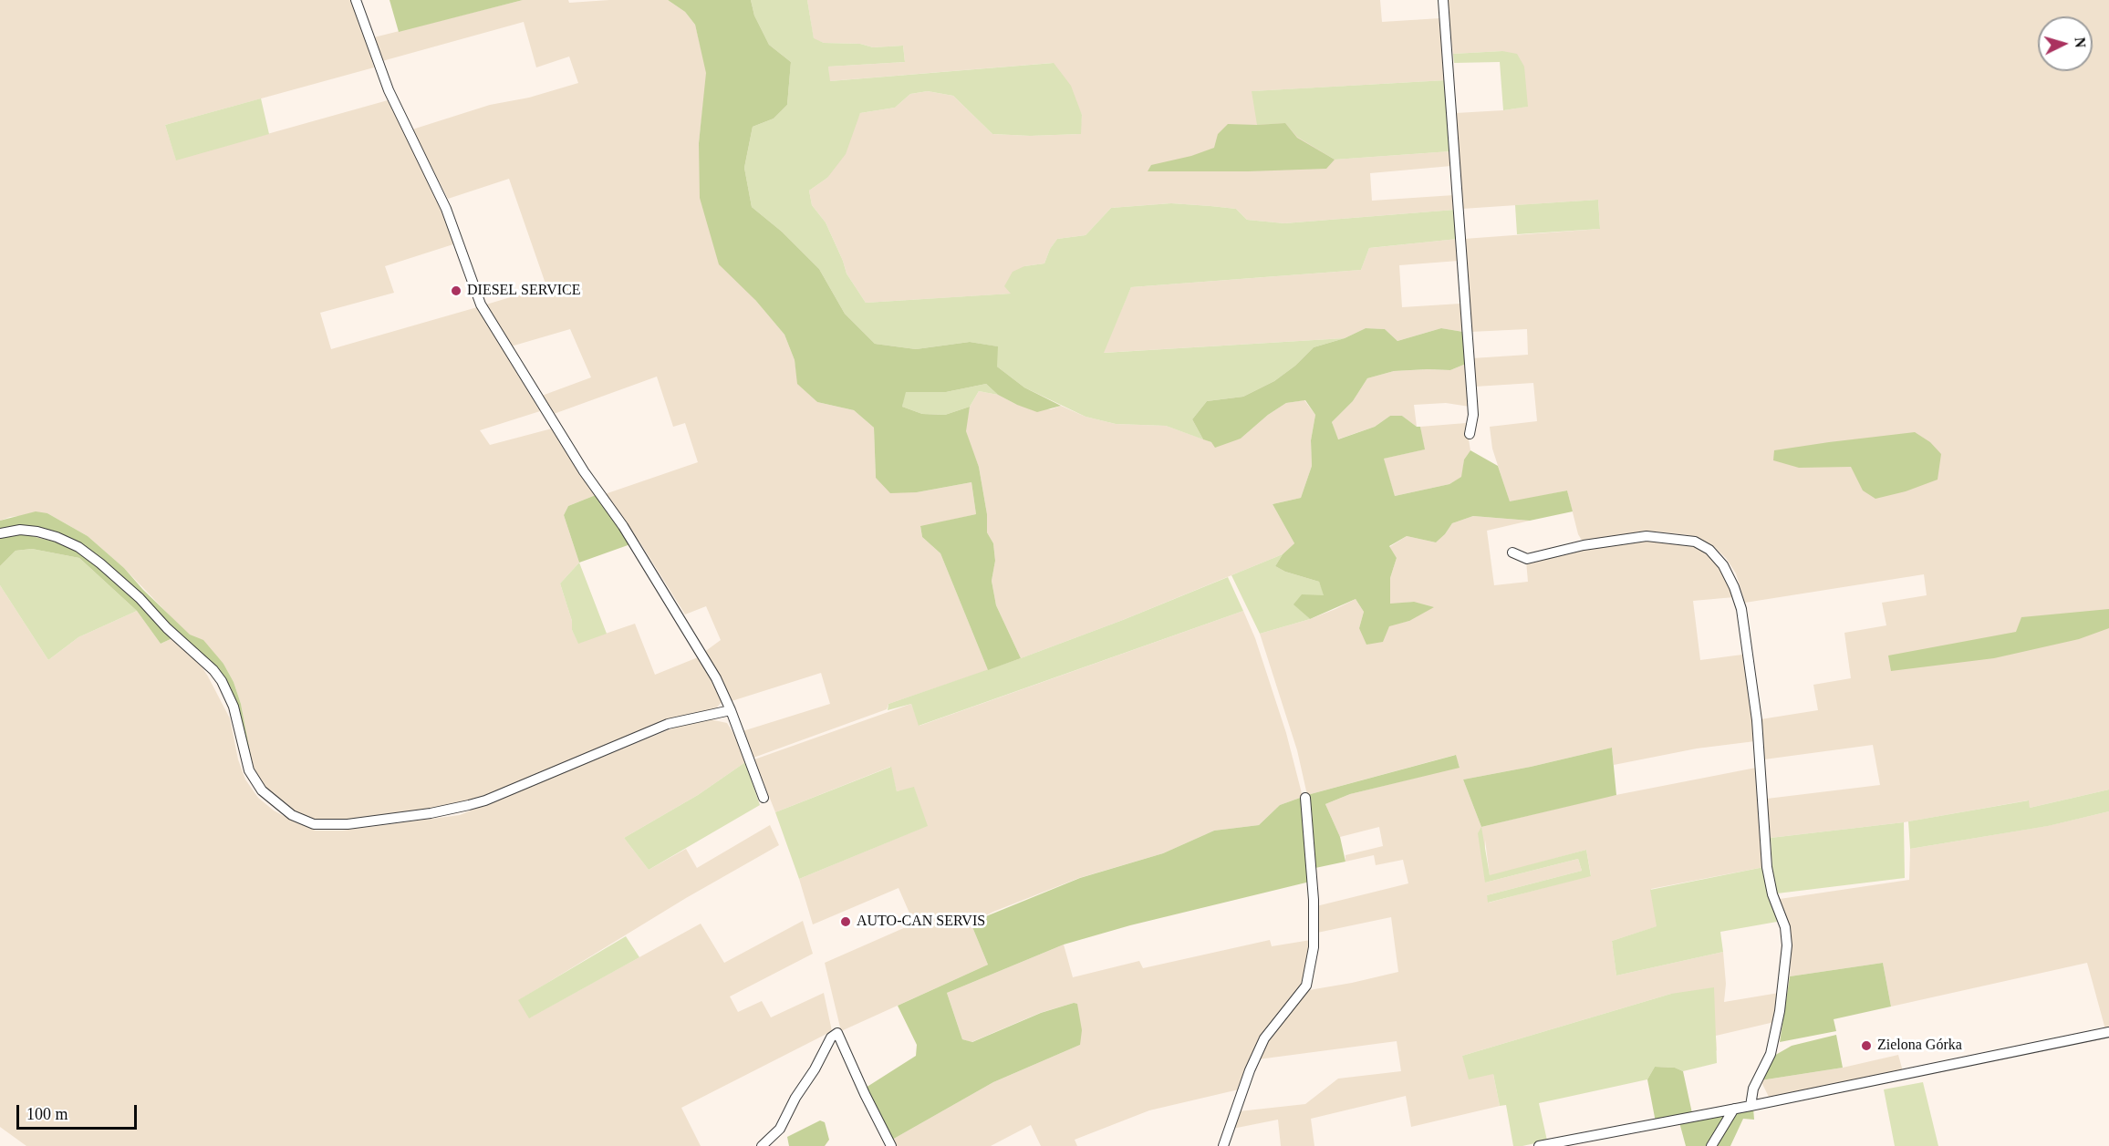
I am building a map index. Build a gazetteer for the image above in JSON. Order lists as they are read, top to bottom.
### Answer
{
  "places": ["DIESEL SERVICE", "AUTO-CAN SERVIS", "Zielona Górka"],
  "scale_bar": "100 m",
  "north": "right"
}
